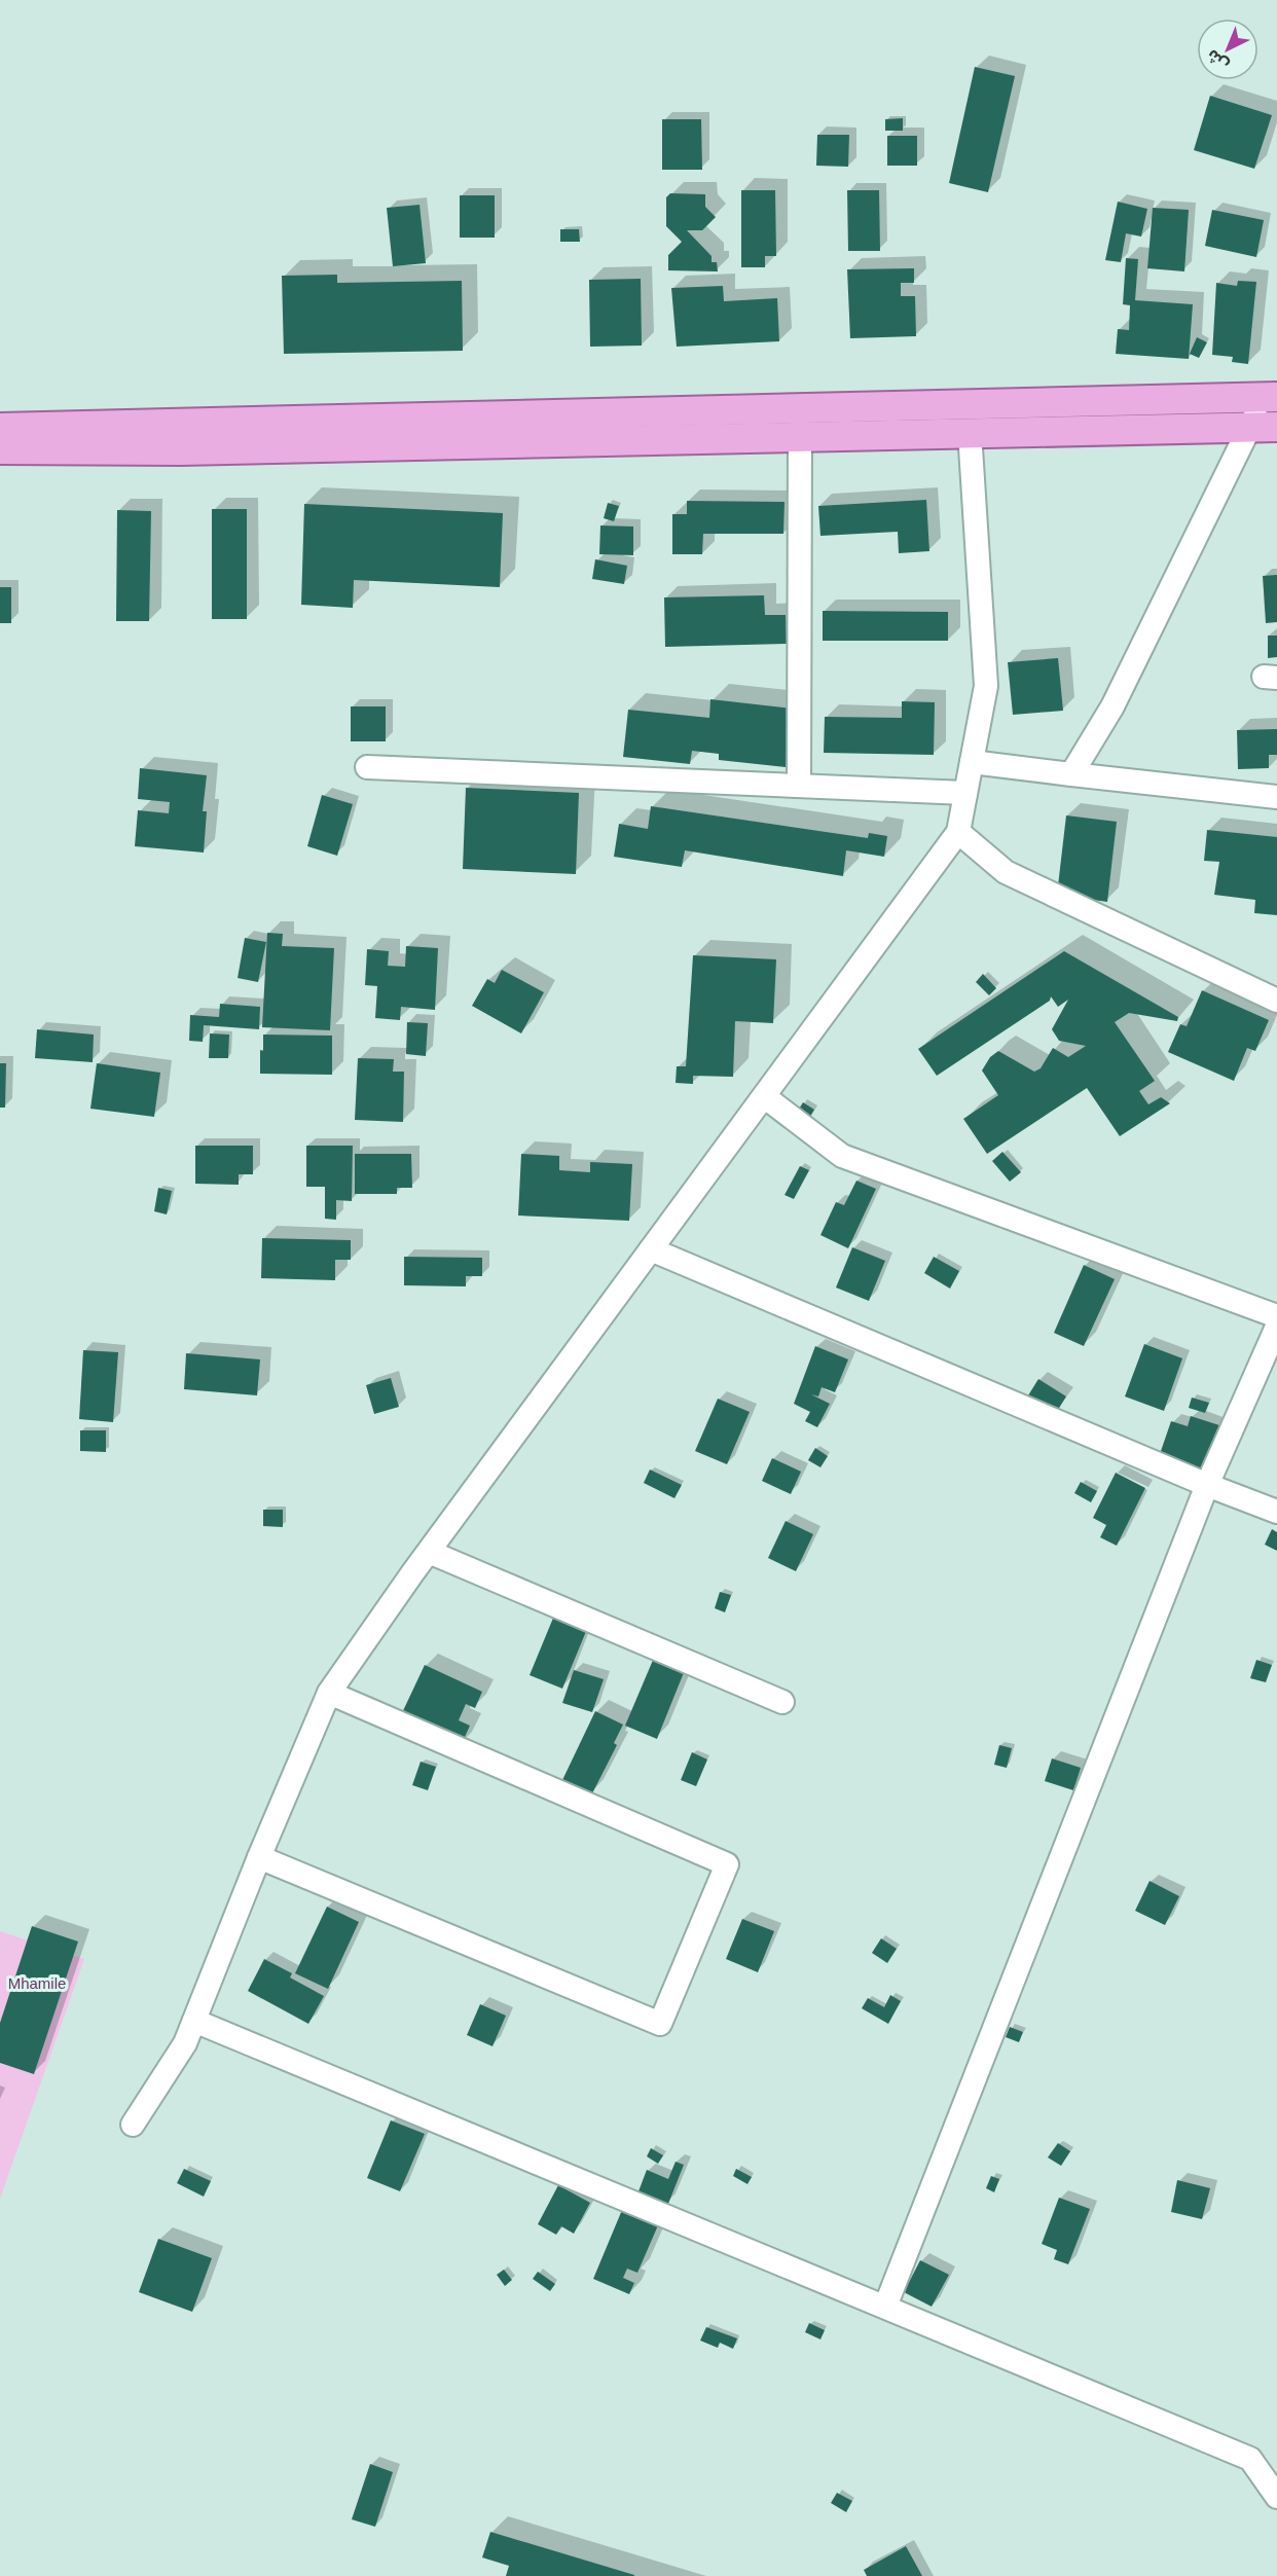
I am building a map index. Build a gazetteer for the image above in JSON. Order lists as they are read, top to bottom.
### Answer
{
  "parks": ["Mhamile"],
  "north": "bottom left"
}
